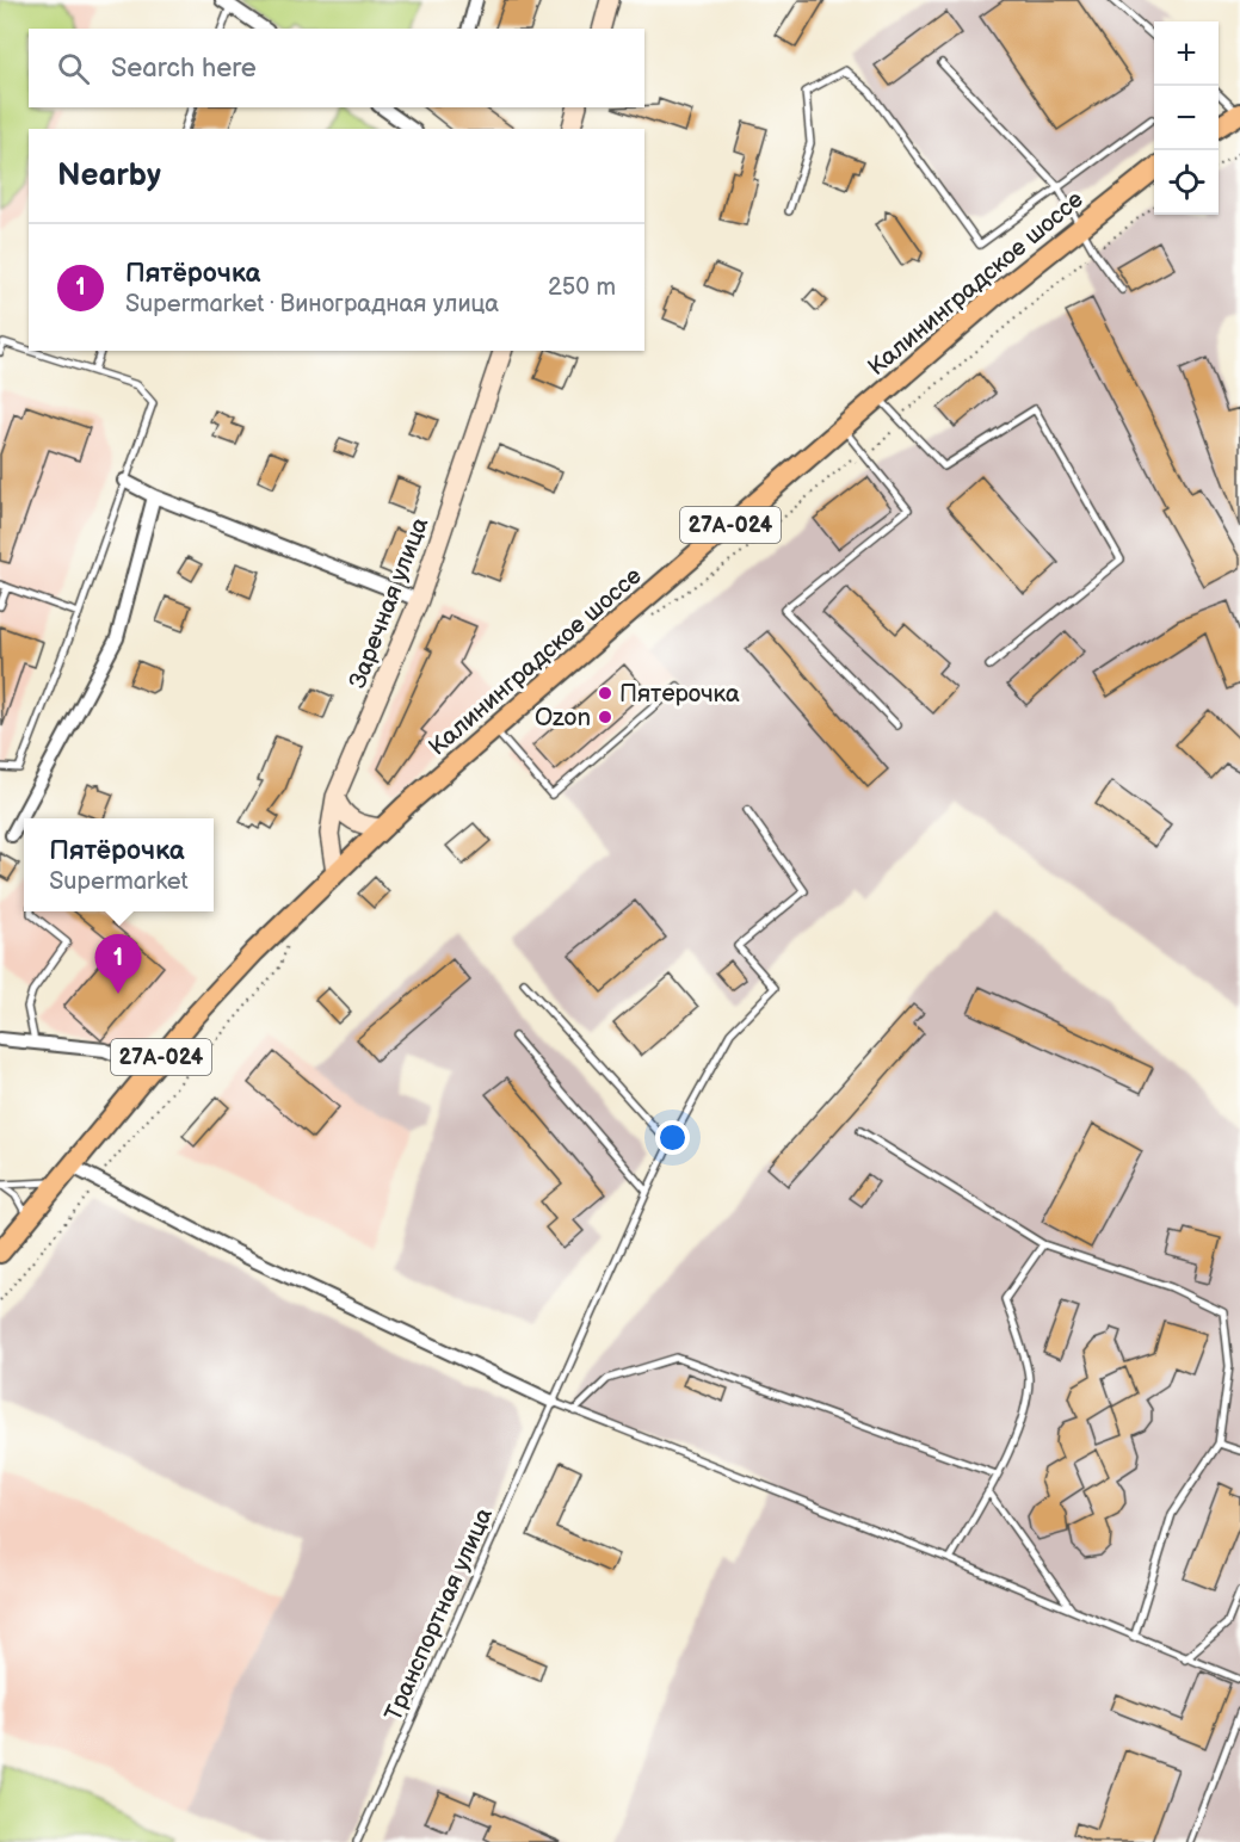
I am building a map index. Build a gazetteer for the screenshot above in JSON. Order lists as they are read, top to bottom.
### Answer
{
  "streets": {
    "main road": ["Калининградское шоссе", "27А-024", "Заречная улица"],
    "lane": ["Транспортная улица"]
  },
  "crossings": [
    ["Калининградское шоссе", "Заречная улица"]
  ],
  "places": ["Пятерочка", "Ozon"],
  "page": {
    "map_buttons": ["+", "−"],
    "search": "Search here",
    "heading": "Nearby",
    "list": [
      {
        "mark": "1",
        "name": "Пятёрочка",
        "note": "Supermarket · Виноградная улица",
        "value": "250 m"
      }
    ],
    "popup": ["Пятёрочка", "Supermarket"],
    "pins": "1"
  }
}
